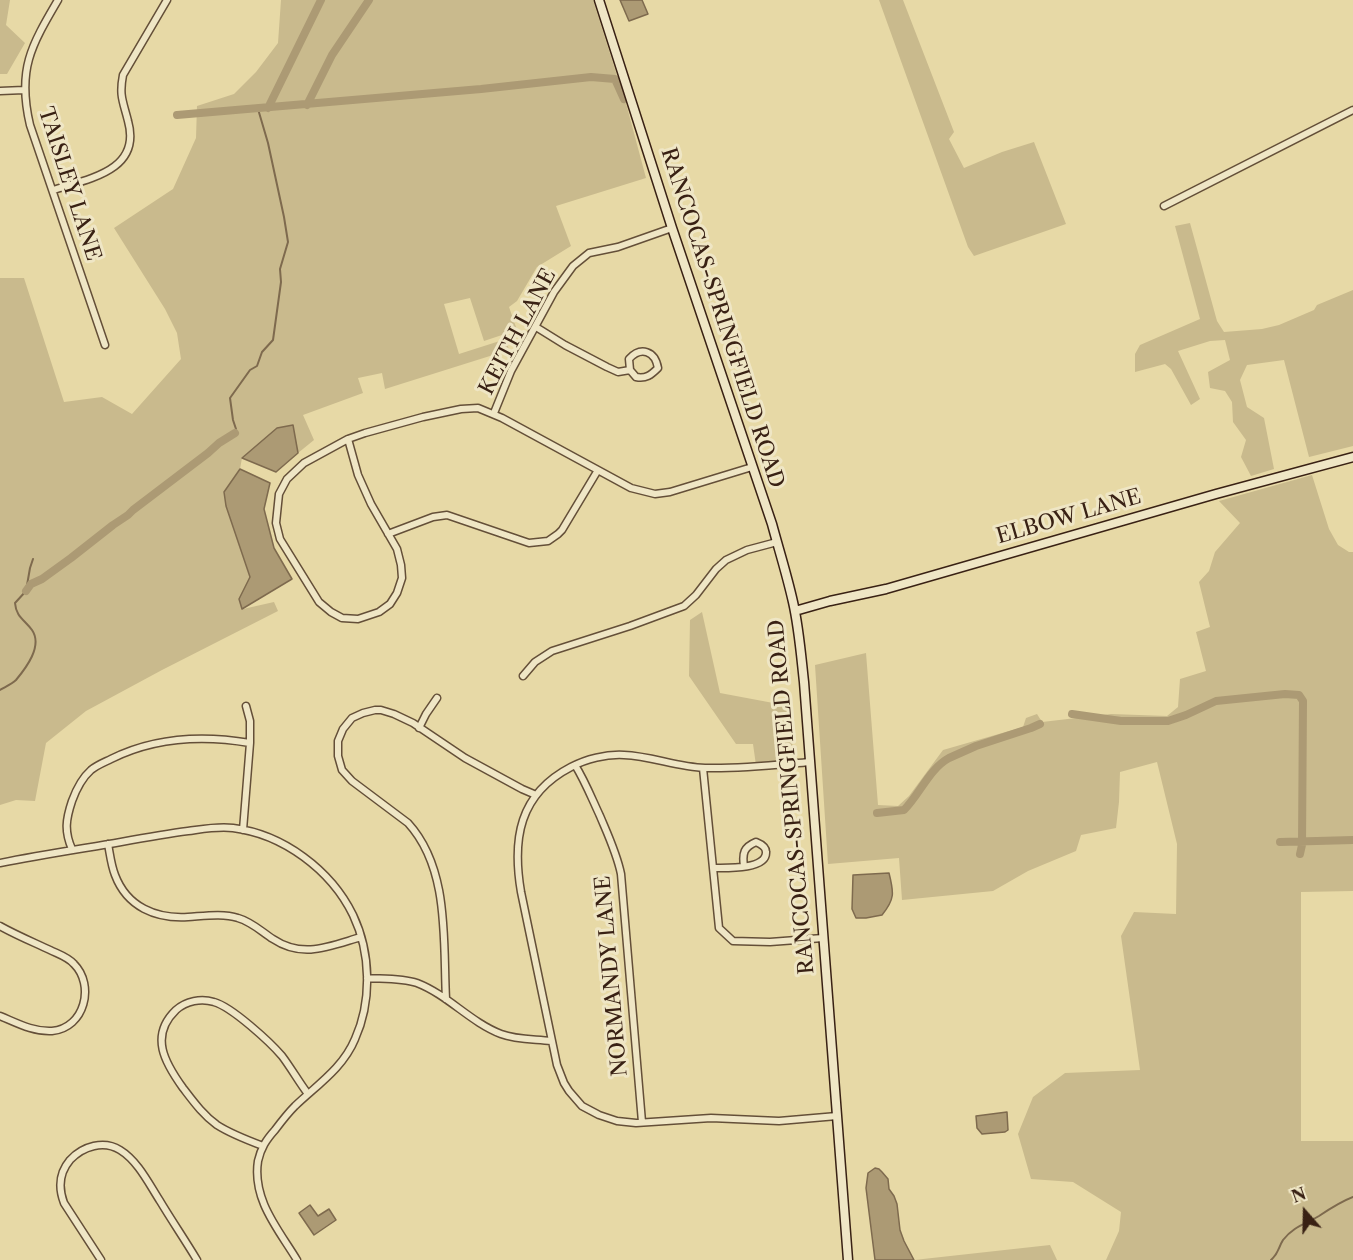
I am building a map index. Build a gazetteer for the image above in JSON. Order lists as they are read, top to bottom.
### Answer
{
  "streets": {
    "main road": ["RANCOCAS-SPRINGFIELD ROAD", "ELBOW LANE"],
    "street": ["TAISLEY LANE", "KEITH LANE", "NORMANDY LANE"]
  },
  "crossings": [
    ["RANCOCAS-SPRINGFIELD ROAD", "KEITH LANE"],
    ["RANCOCAS-SPRINGFIELD ROAD", "ELBOW LANE"]
  ],
  "north": "top"
}
